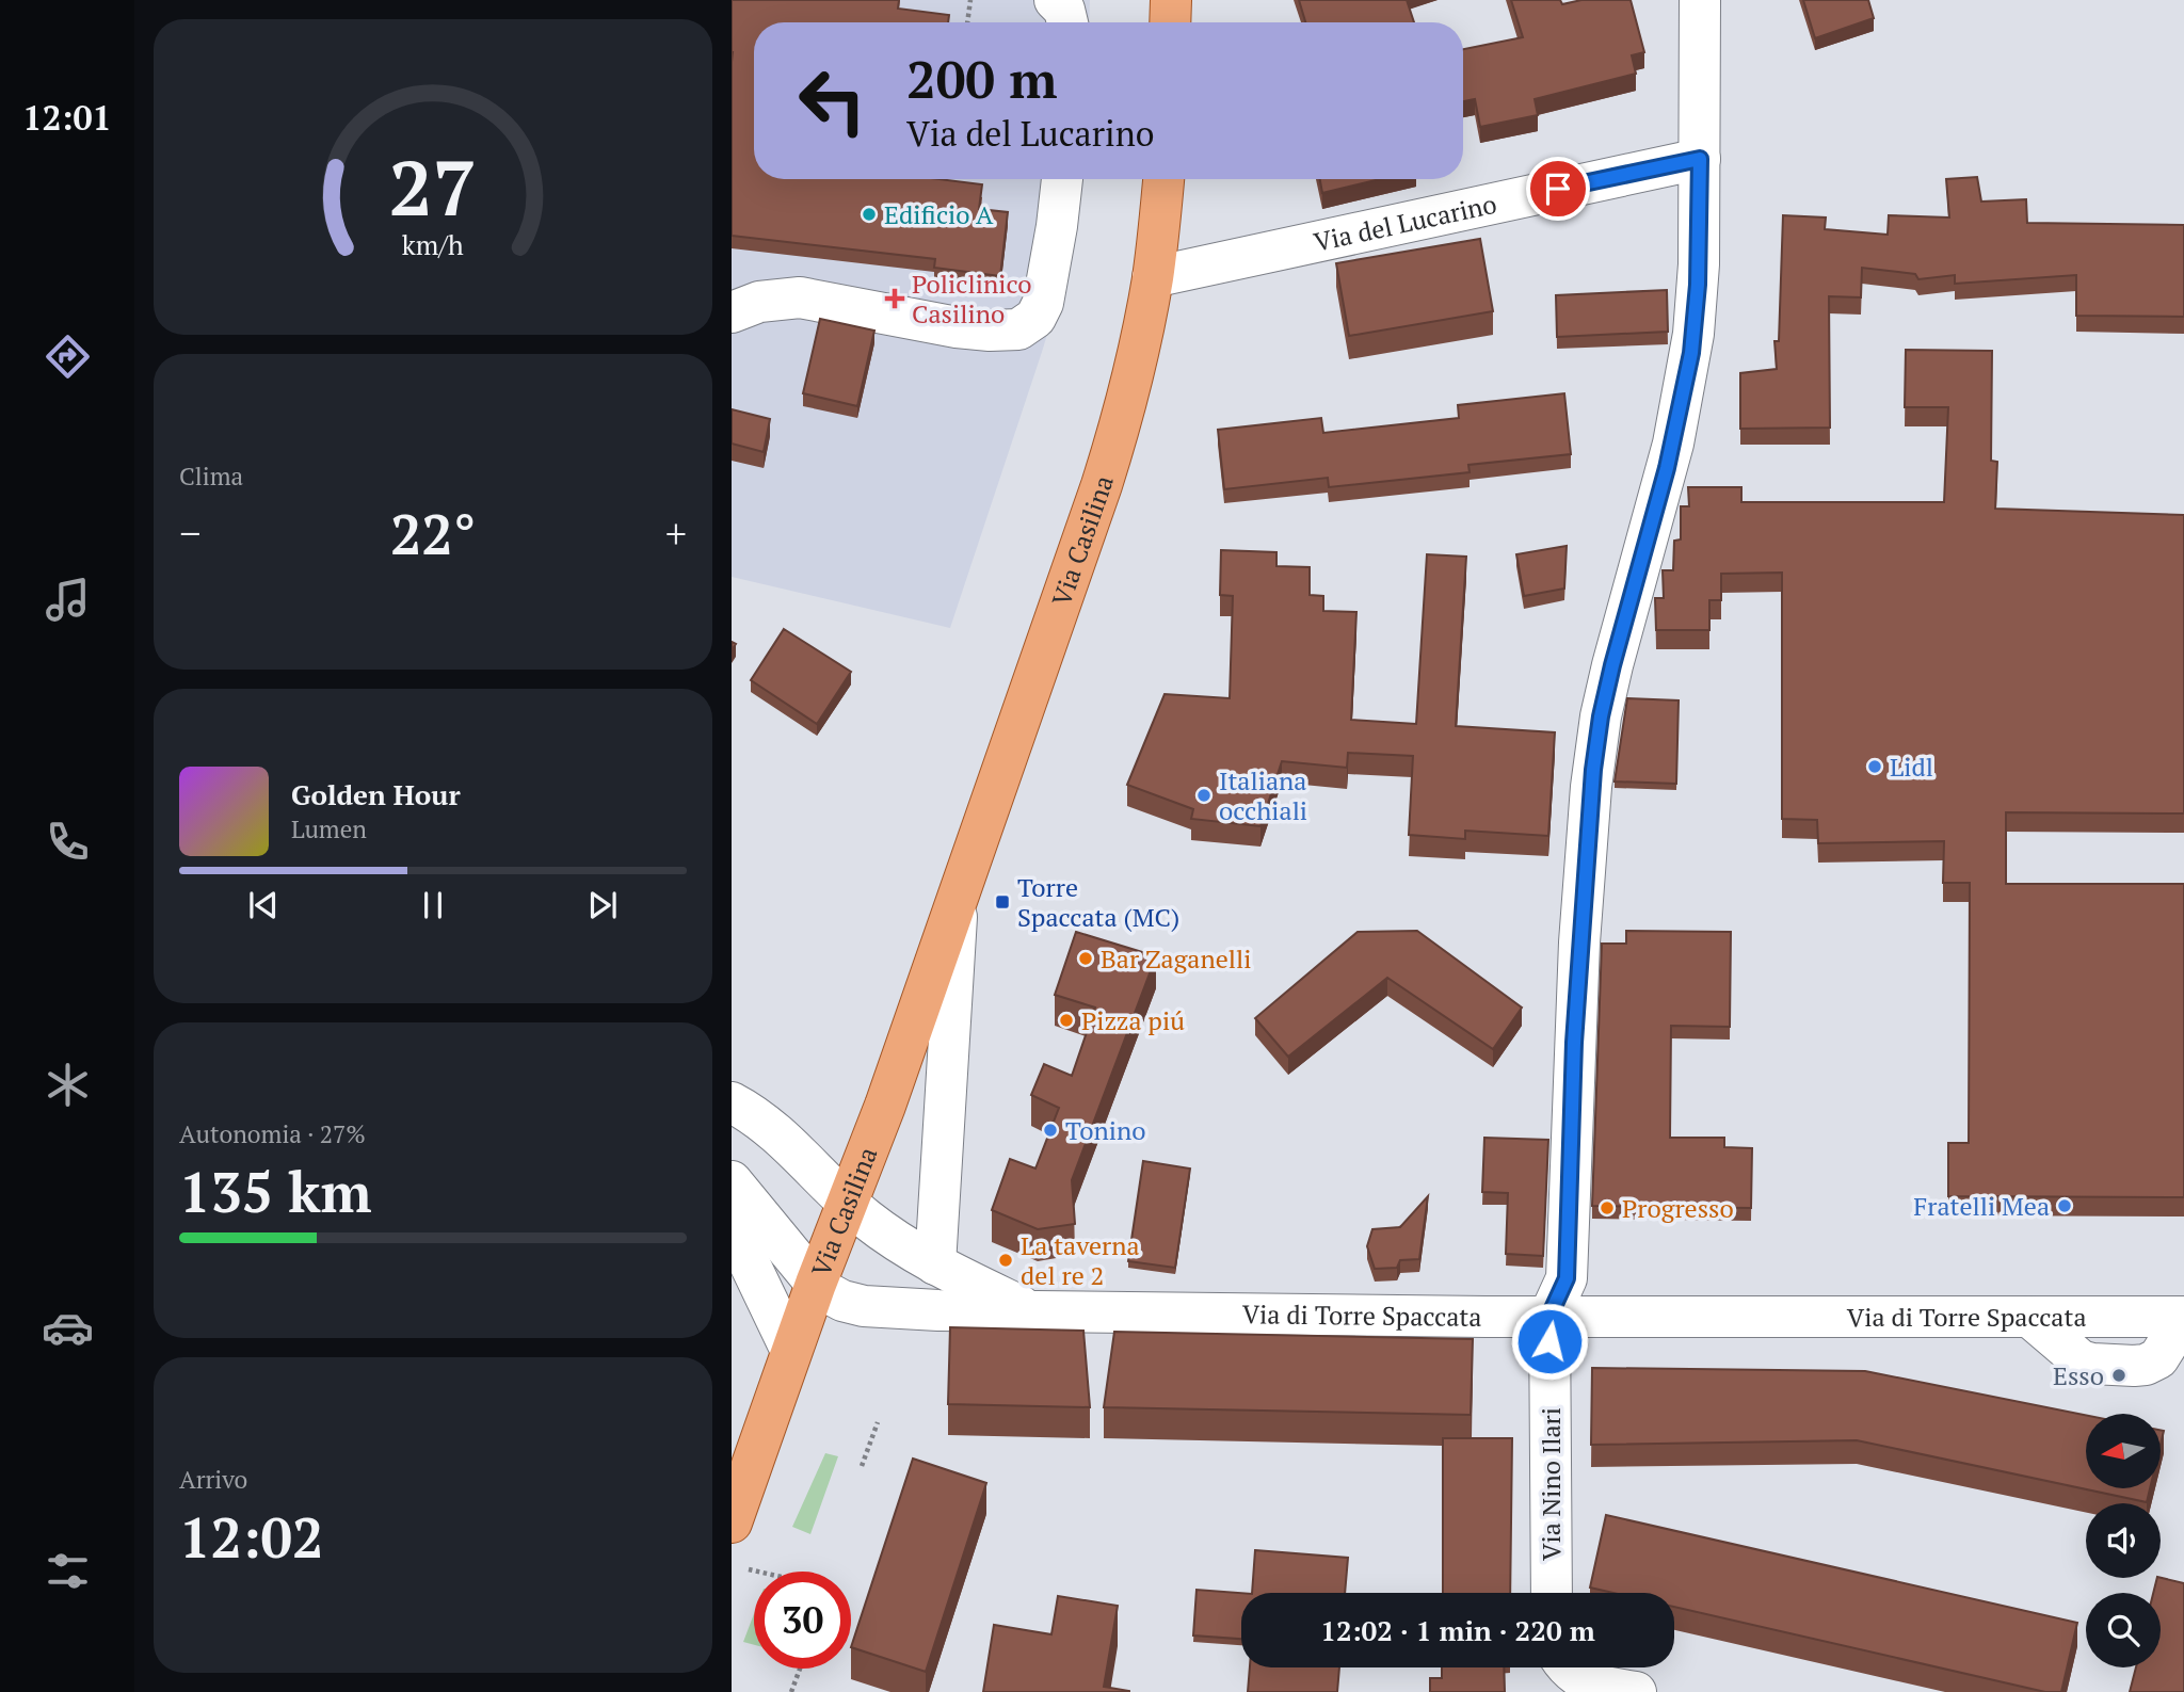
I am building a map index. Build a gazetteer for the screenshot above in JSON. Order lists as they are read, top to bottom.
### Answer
{
  "streets": {
    "main road": ["Via Casilina"],
    "street": ["Via del Lucarino", "Via di Torre Spaccata", "Via Nino Ilari"]
  },
  "crossings": [
    ["Via del Lucarino", "Via Casilina"],
    ["Via Casilina", "Via di Torre Spaccata"],
    ["Via di Torre Spaccata", "Via Nino Ilari"]
  ],
  "places": {
    "other": [
      "Edificio A",
      "Lidl",
      "Italiana occhiali",
      "Bar Zaganelli",
      "Pizza piú",
      "Tonino",
      "Fratelli Mea",
      "Progresso",
      "La taverna del re 2",
      "Esso"
    ],
    "health": ["Policlinico Casilino"],
    "transit": ["Torre Spaccata (MC)"]
  },
  "north": "left",
  "page": {
    "tabs": "12:01",
    "turn": ["200 m", "Via del Lucarino"],
    "tile": [
      "Clima",
      ["Autonomia · 27%", "135 km"],
      ["Arrivo", "12:02"]
    ],
    "heat": ["−", "22°", "+"],
    "song": ["Golden Hour", "Lumen"],
    "limit": "30",
    "trip": "12:02 · 1 min · 220 m",
    "gauge": ["27", "km/h"]
  }
}
